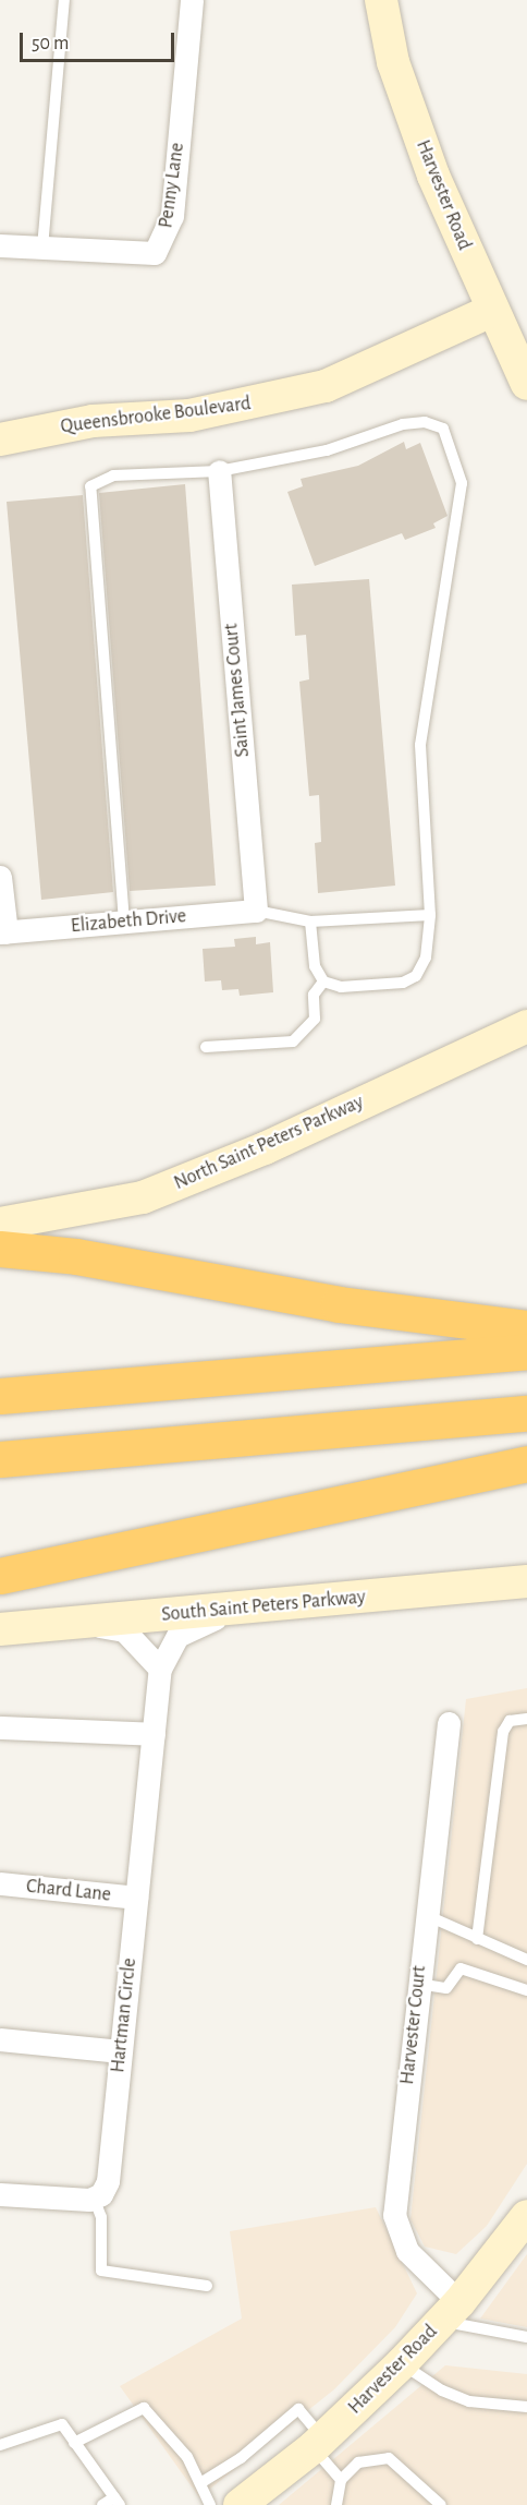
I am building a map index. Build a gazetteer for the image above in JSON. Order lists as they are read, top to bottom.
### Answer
{
  "streets": {
    "main road": [
      "Harvester Road",
      "Queensbrooke Boulevard",
      "North Saint Peters Parkway",
      "South Saint Peters Parkway"
    ],
    "street": [
      "Penny Lane",
      "Saint James Court",
      "Elizabeth Drive",
      "Chard Lane",
      "Hartman Circle",
      "Harvester Court"
    ]
  },
  "crossings": [
    ["Harvester Road", "Queensbrooke Boulevard"],
    ["Harvester Road", "Harvester Court"],
    ["Saint James Court", "Elizabeth Drive"],
    ["South Saint Peters Parkway", "Hartman Circle"],
    ["Chard Lane", "Hartman Circle"]
  ],
  "scale_bar": "50 m"
}
